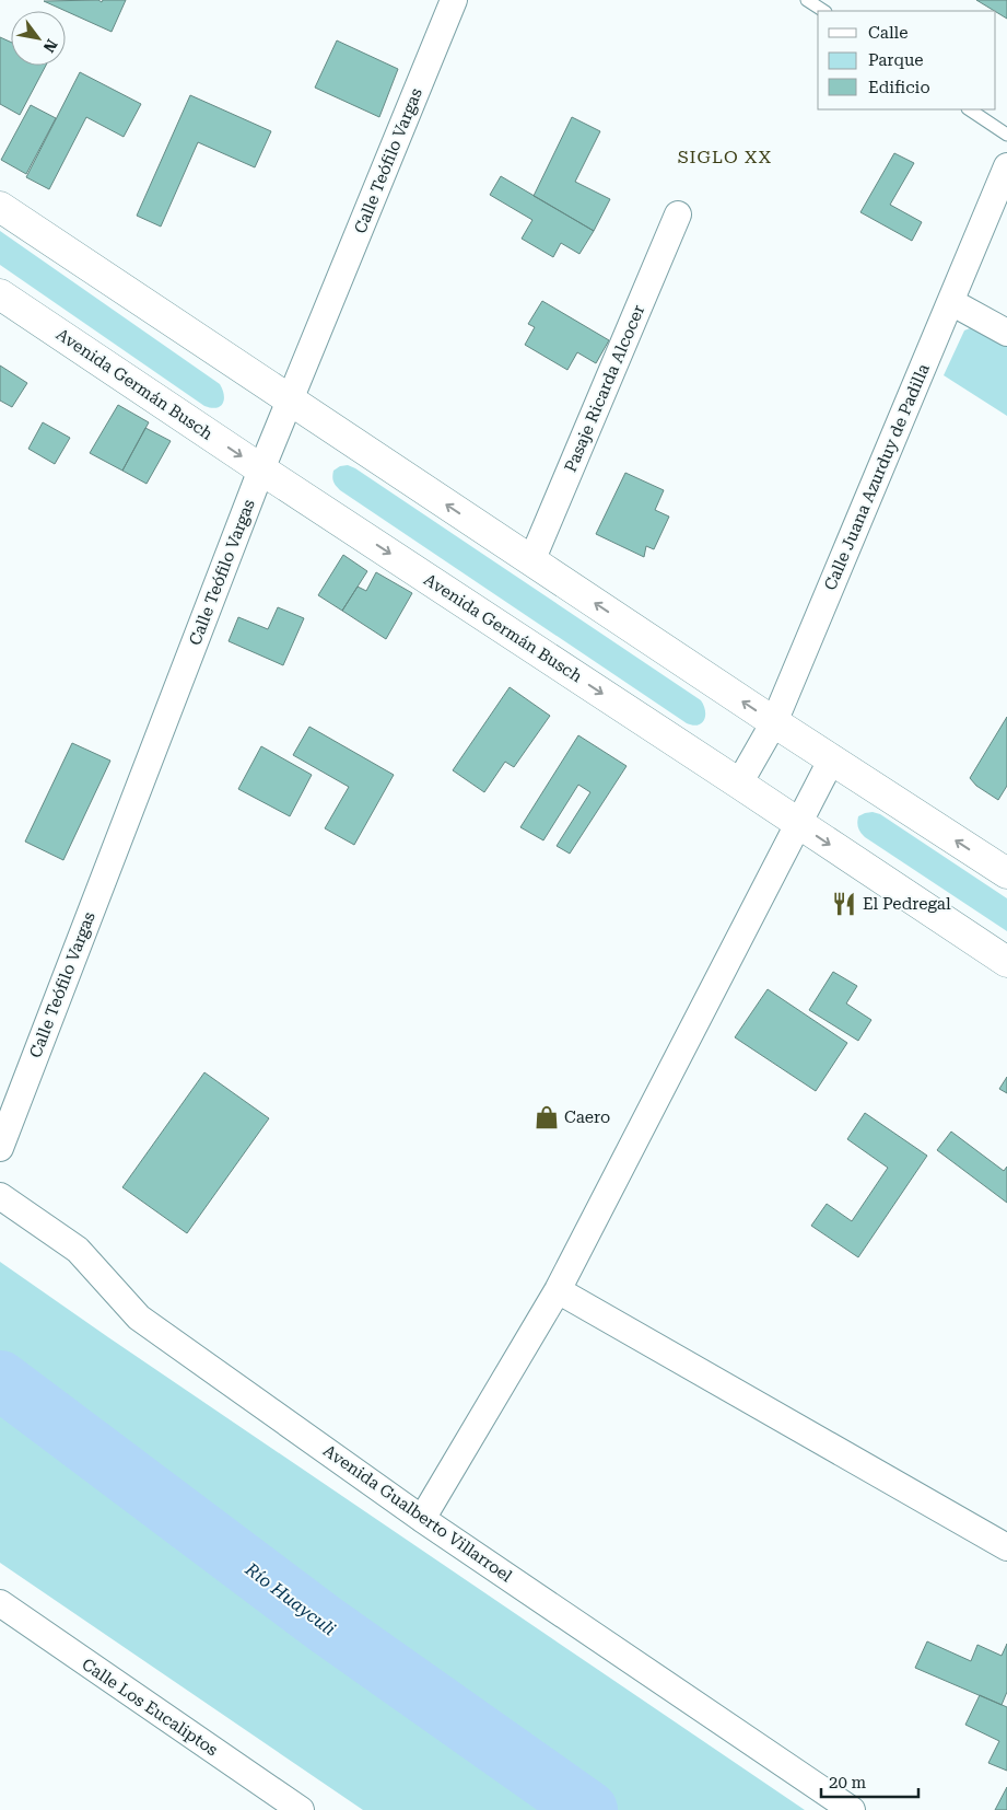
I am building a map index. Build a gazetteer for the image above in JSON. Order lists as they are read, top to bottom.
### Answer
{
  "streets": {
    "main road": ["Avenida Germán Busch"],
    "street": [
      "Calle Teófilo Vargas",
      "Pasaje Ricarda Alcocer",
      "Calle Juana Azurduy de Padilla",
      "Avenida Gualberto Villarroel",
      "Calle Los Eucaliptos"
    ]
  },
  "crossings": [
    ["Calle Teófilo Vargas", "Avenida Germán Busch"],
    ["Avenida Germán Busch", "Calle Juana Azurduy de Padilla"]
  ],
  "districts": ["SIGLO XX"],
  "water": ["Río Huayculi"],
  "places": {
    "restaurant": ["El Pedregal"],
    "shop": ["Caero"]
  },
  "legend": ["Calle", "Parque", "Edificio"],
  "scale_bar": "20 m",
  "north": "bottom right"
}
